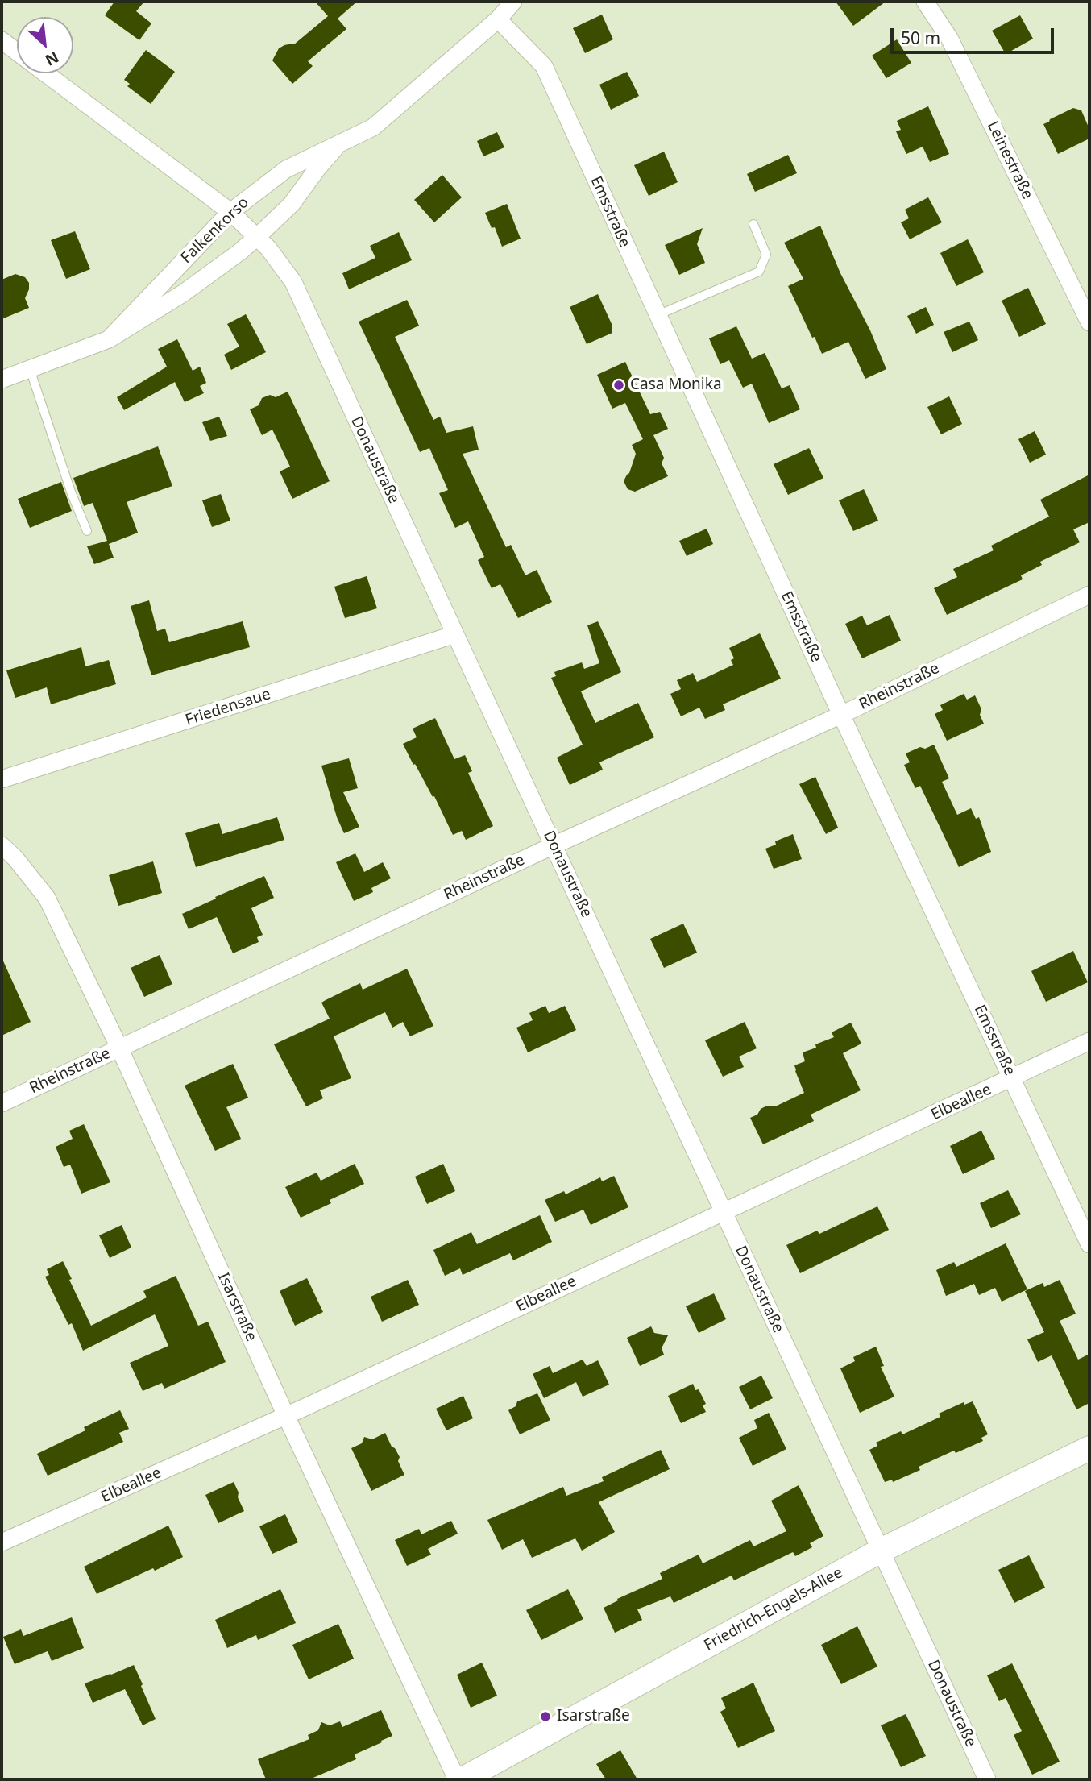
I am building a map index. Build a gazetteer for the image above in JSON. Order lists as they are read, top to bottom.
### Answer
{
  "streets": {
    "street": [
      "Leinestraße",
      "Emsstraße",
      "Falkenkorso",
      "Donaustraße",
      "Rheinstraße",
      "Friedensaue",
      "Elbeallee",
      "Isarstraße",
      "Friedrich-Engels-Allee"
    ]
  },
  "crossings": [
    ["Emsstraße", "Falkenkorso"],
    ["Emsstraße", "Rheinstraße"],
    ["Emsstraße", "Elbeallee"],
    ["Falkenkorso", "Donaustraße"],
    ["Donaustraße", "Rheinstraße"],
    ["Donaustraße", "Friedensaue"],
    ["Donaustraße", "Elbeallee"],
    ["Donaustraße", "Friedrich-Engels-Allee"],
    ["Rheinstraße", "Isarstraße"],
    ["Elbeallee", "Isarstraße"]
  ],
  "places": ["Casa Monika", "Isarstraße"],
  "scale_bar": "50 m",
  "north": "bottom right"
}
